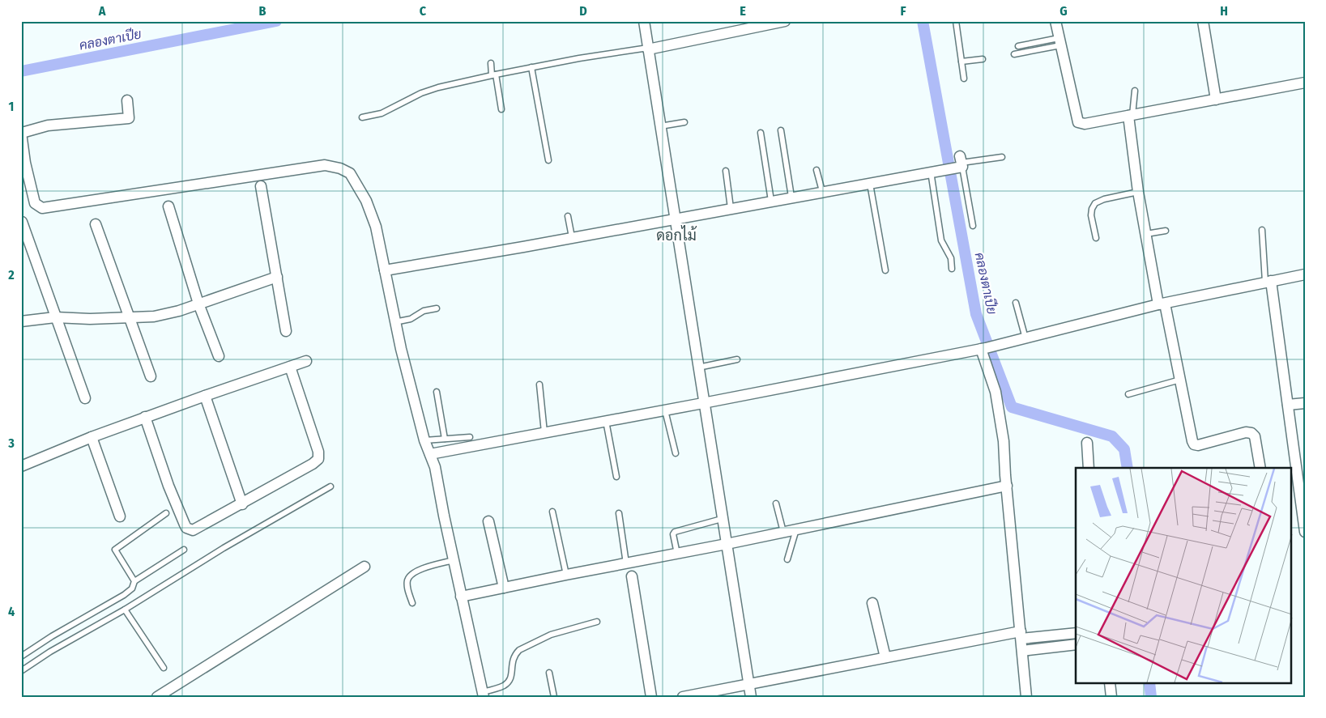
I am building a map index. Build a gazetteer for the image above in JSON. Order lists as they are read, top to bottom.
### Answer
{
  "districts": ["ดอกไม้"],
  "water": ["คลองตาเปีย"],
  "grid": {
    "columns": [
      "A",
      "B",
      "C",
      "D",
      "E",
      "F",
      "G",
      "H"
    ],
    "rows": [
      "1",
      "2",
      "3",
      "4"
    ]
  }
}
